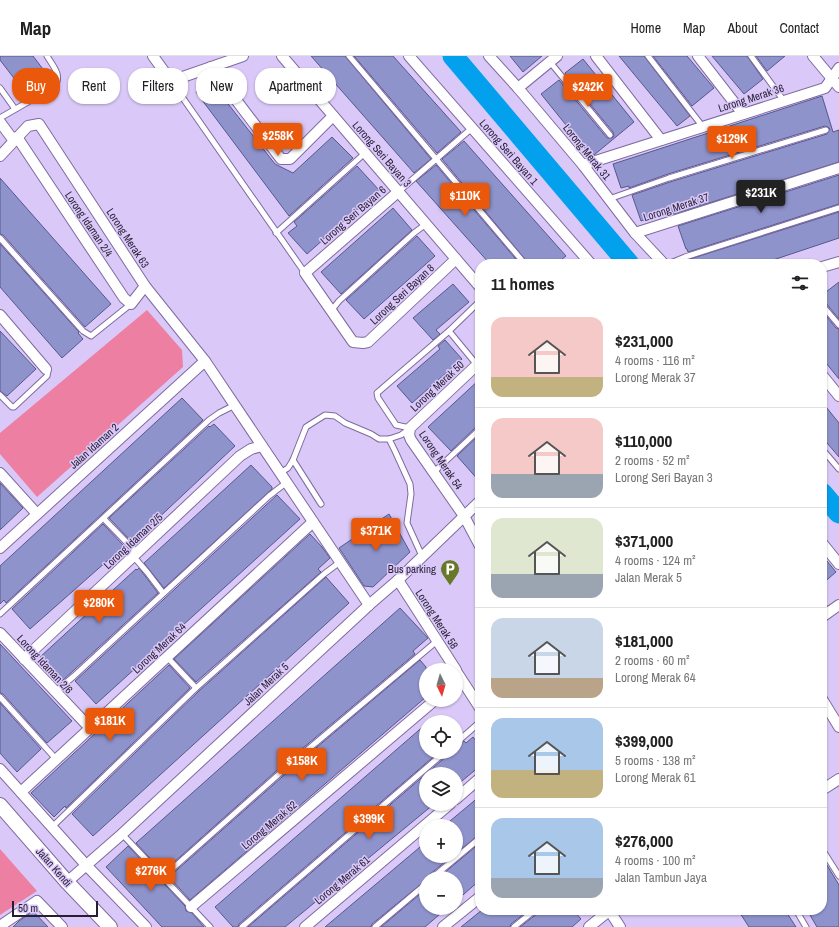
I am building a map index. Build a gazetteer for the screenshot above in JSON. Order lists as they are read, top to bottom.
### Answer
{
  "streets": {
    "street": [
      "Lorong Merak 36",
      "Lorong Seri Bayan 1",
      "Lorong Merak 31",
      "Lorong Seri Bayan 3",
      "Lorong Merak 37",
      "Lorong Seri Bayan 6",
      "Lorong Idaman 2/4",
      "Lorong Merak 63",
      "Lorong Seri Bayan 8",
      "Lorong Merak 50",
      "Jalan Idaman 2",
      "Lorong Merak 54",
      "Lorong Idaman 2/5",
      "Lorong Merak 58",
      "Lorong Merak 64",
      "Lorong Idaman 2/6",
      "Jalan Merak 5",
      "Lorong Merak 62",
      "Jalan Kendi",
      "Lorong Merak 61"
    ]
  },
  "crossings": [
    ["Lorong Merak 36", "Lorong Merak 31"],
    ["Lorong Seri Bayan 1", "Lorong Seri Bayan 6"],
    ["Lorong Merak 31", "Lorong Merak 37"],
    ["Lorong Seri Bayan 3", "Lorong Seri Bayan 6"],
    ["Lorong Seri Bayan 3", "Lorong Seri Bayan 8"],
    ["Lorong Idaman 2/4", "Lorong Merak 63"],
    ["Lorong Merak 63", "Jalan Idaman 2"],
    ["Lorong Merak 63", "Lorong Idaman 2/5"],
    ["Lorong Merak 63", "Lorong Merak 64"],
    ["Lorong Merak 63", "Jalan Merak 5"],
    ["Lorong Merak 50", "Lorong Merak 54"],
    ["Lorong Merak 54", "Jalan Merak 5"],
    ["Lorong Idaman 2/5", "Lorong Idaman 2/6"],
    ["Lorong Merak 58", "Jalan Merak 5"],
    ["Lorong Merak 64", "Lorong Idaman 2/6"],
    ["Jalan Merak 5", "Jalan Kendi"]
  ],
  "places": {
    "parking": ["Bus parking"]
  },
  "scale_bar": "50 m",
  "north": "bottom",
  "page": {
    "header": "Map",
    "nav": [
      "Home",
      "Map",
      "About",
      "Contact"
    ],
    "chip": [
      "Buy",
      "Rent",
      "Filters",
      "New",
      "Apartment"
    ],
    "price": [
      "$242K",
      "$258K",
      "$129K",
      "$231K",
      "$110K",
      "$371K",
      "$280K",
      "$181K",
      "$158K",
      "$399K",
      "$276K"
    ],
    "heading": "11 homes",
    "list": [
      {
        "name": "$231,000",
        "note": "4 rooms · 116 m² · Lorong Merak 37"
      },
      {
        "name": "$110,000",
        "note": "2 rooms · 52 m² · Lorong Seri Bayan 3"
      },
      {
        "name": "$371,000",
        "note": "4 rooms · 124 m² · Jalan Merak 5"
      },
      {
        "name": "$181,000",
        "note": "2 rooms · 60 m² · Lorong Merak 64"
      },
      {
        "name": "$399,000",
        "note": "5 rooms · 138 m² · Lorong Merak 61"
      },
      {
        "name": "$276,000",
        "note": "4 rooms · 100 m² · Jalan Tambun Jaya"
      }
    ],
    "map_buttons": ["+", "−"],
    "scale": "50 m"
  }
}
